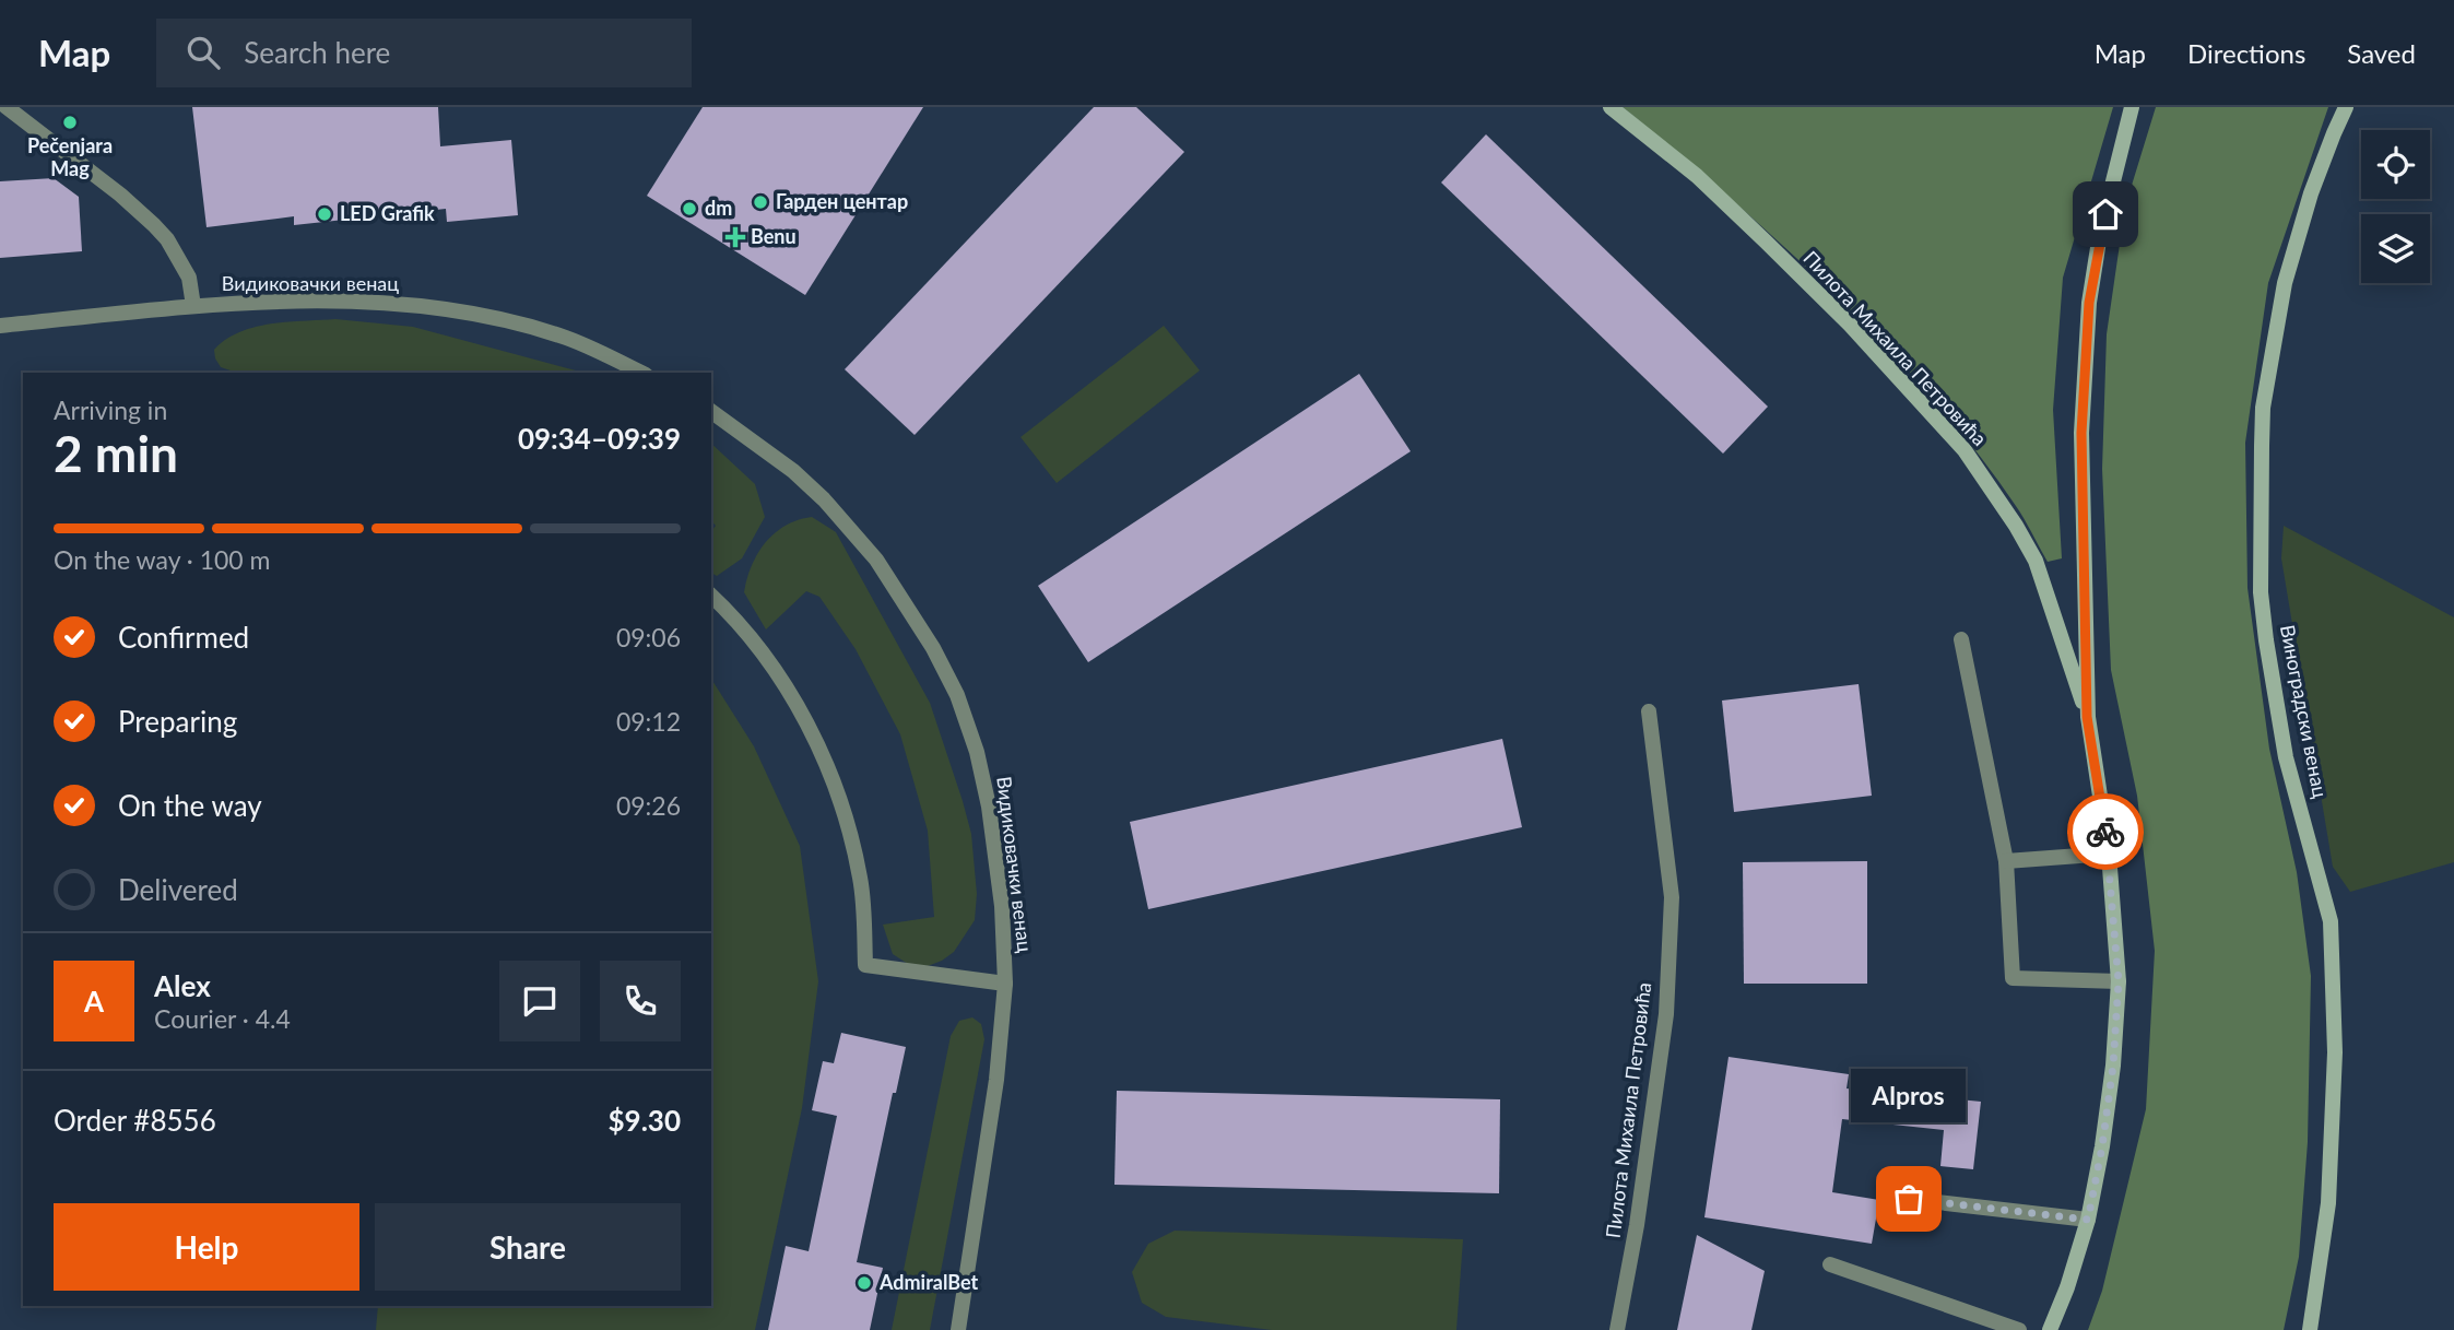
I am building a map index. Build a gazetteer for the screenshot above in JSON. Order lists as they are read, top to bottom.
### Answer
{
  "streets": {
    "main road": ["Пилота Михаила Петровића", "Виноградски венац"],
    "street": ["Видиковачки венац"]
  },
  "places": {
    "other": [
      "Pečenjara Mag",
      "Гарден центар",
      "dm",
      "LED Grafik",
      "Alpros",
      "AdmiralBet"
    ],
    "health": ["Benu"]
  },
  "page": {
    "header": "Map",
    "search": "Search here",
    "nav": ["Map", "Directions", "Saved"],
    "heading": ["2 min", "Arriving in", "09:34–09:39"],
    "panel": [
      "Alex",
      "Courier · 4.4",
      "Order #8556",
      "$9.30"
    ],
    "bar": "On the way · 100 m",
    "list": [
      ["Confirmed", "09:06"],
      ["Preparing", "09:12"],
      ["On the way", "09:26"],
      "Delivered"
    ],
    "round": "A",
    "bubble": "Alpros",
    "buttons": ["Help", "Share"]
  }
}
